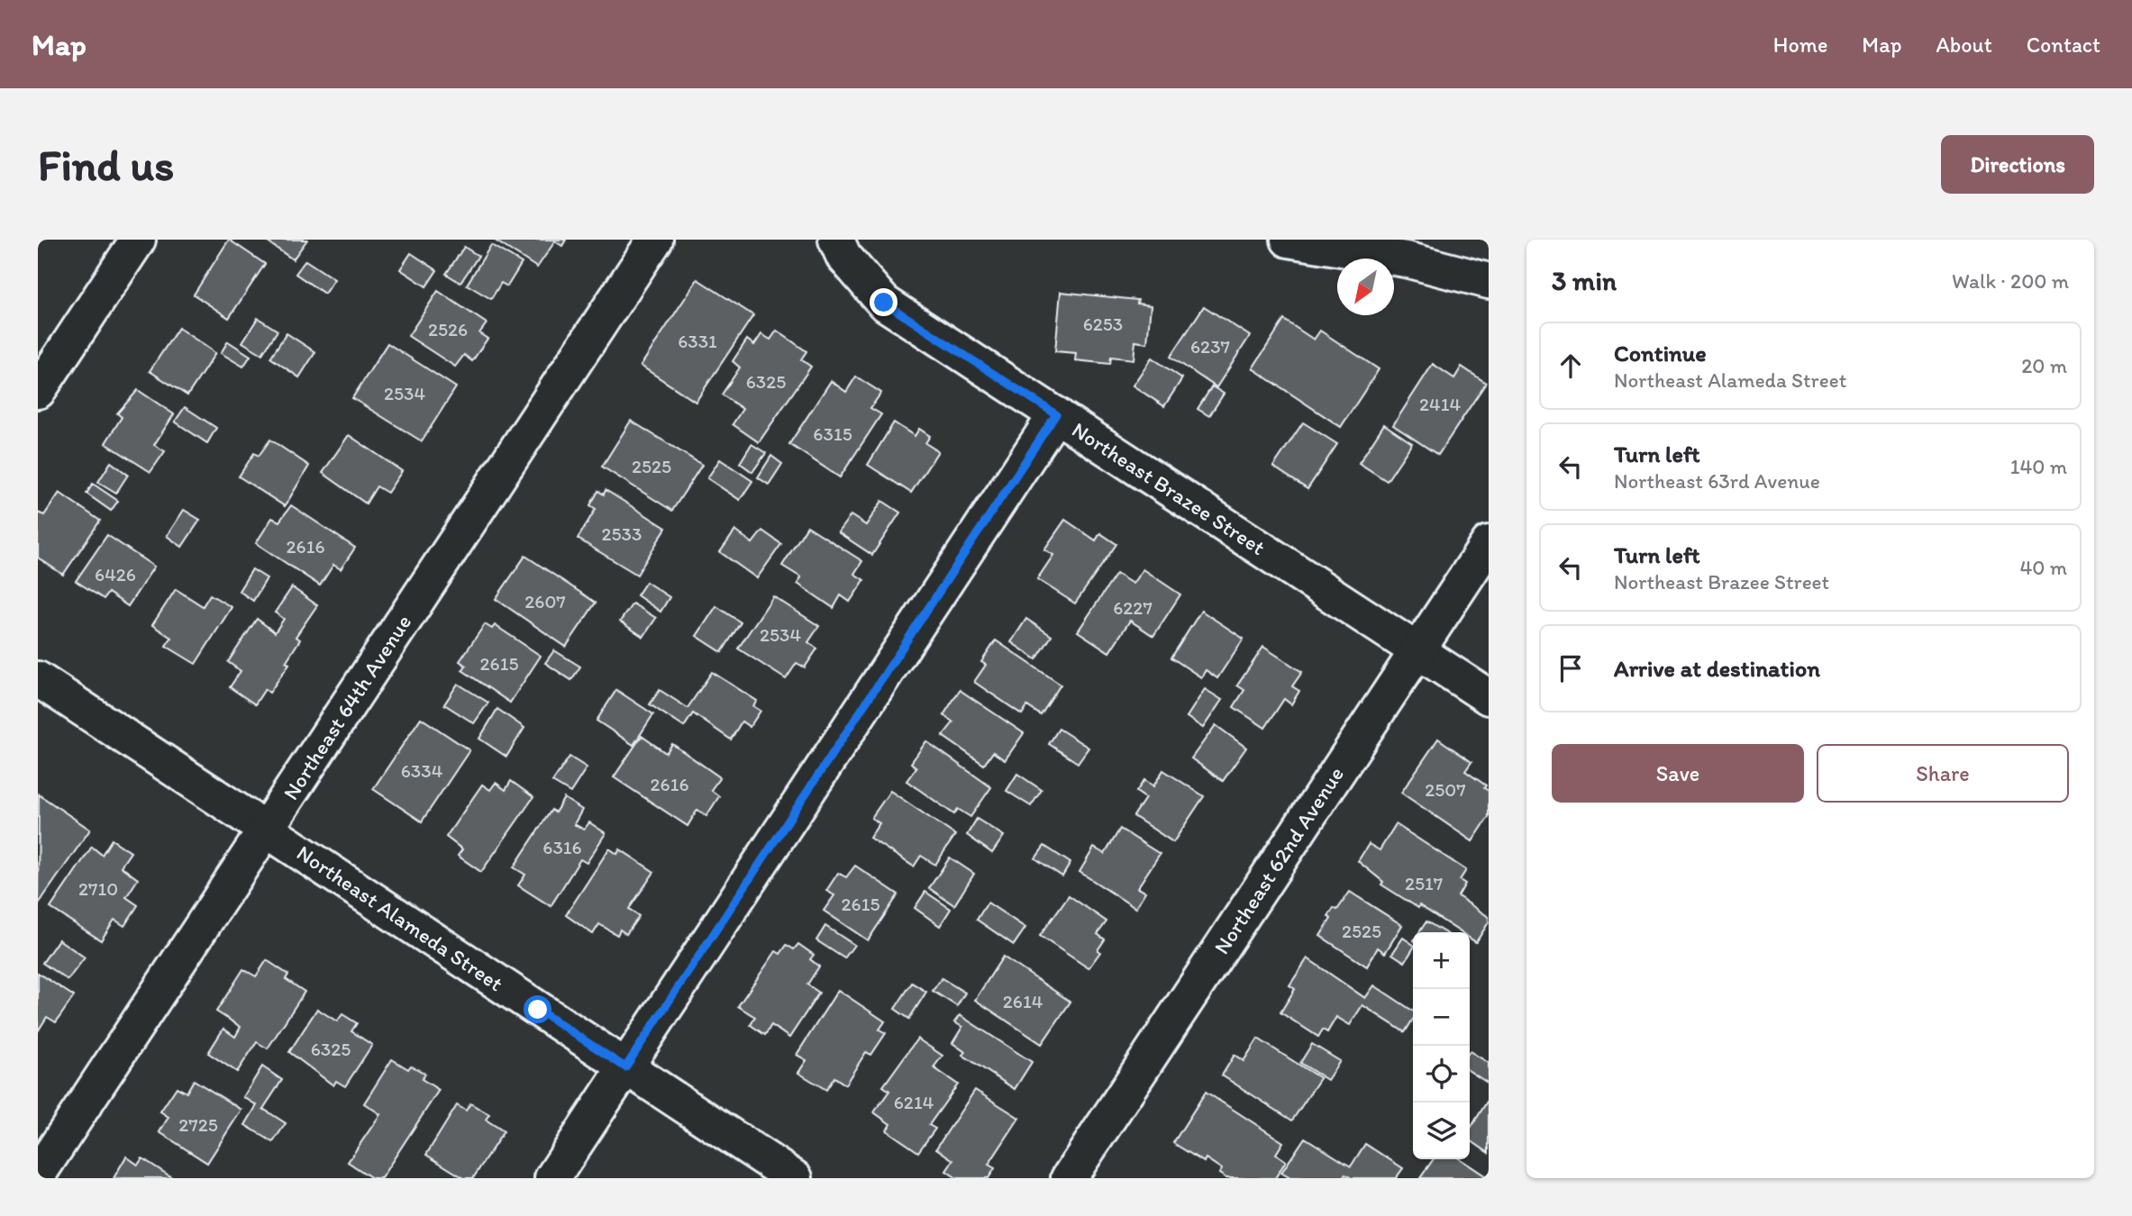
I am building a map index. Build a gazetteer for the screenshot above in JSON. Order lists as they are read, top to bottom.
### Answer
{
  "streets": {
    "street": [
      "Northeast Brazee Street",
      "Northeast 64th Avenue",
      "Northeast 62nd Avenue",
      "Northeast Alameda Street"
    ]
  },
  "crossings": [
    ["Northeast Brazee Street", "Northeast 62nd Avenue"],
    ["Northeast 64th Avenue", "Northeast Alameda Street"]
  ],
  "house_numbers": [
    "6253",
    "2526",
    "6331",
    "6237",
    "6325",
    "2534",
    "2414",
    "6315",
    "2525",
    "2533",
    "2616",
    "6426",
    "2607",
    "6227",
    "2534",
    "2615",
    "6334",
    "2616",
    "2507",
    "6316",
    "2517",
    "2710",
    "2615",
    "2525",
    "2614",
    "6325",
    "6214",
    "2725"
  ],
  "north": "bottom left",
  "page": {
    "header": "Map",
    "nav": [
      "Home",
      "Map",
      "About",
      "Contact"
    ],
    "buttons": [
      "Directions",
      ["Save", "Share"]
    ],
    "title": "Find us",
    "heading": ["3 min", "Walk · 200 m"],
    "list": [
      ["Continue", "Northeast Alameda Street", "20 m"],
      ["Turn left", "Northeast 63rd Avenue", "140 m"],
      ["Turn left", "Northeast Brazee Street", "40 m"],
      "Arrive at destination"
    ],
    "map_buttons": ["+", "−"]
  }
}
